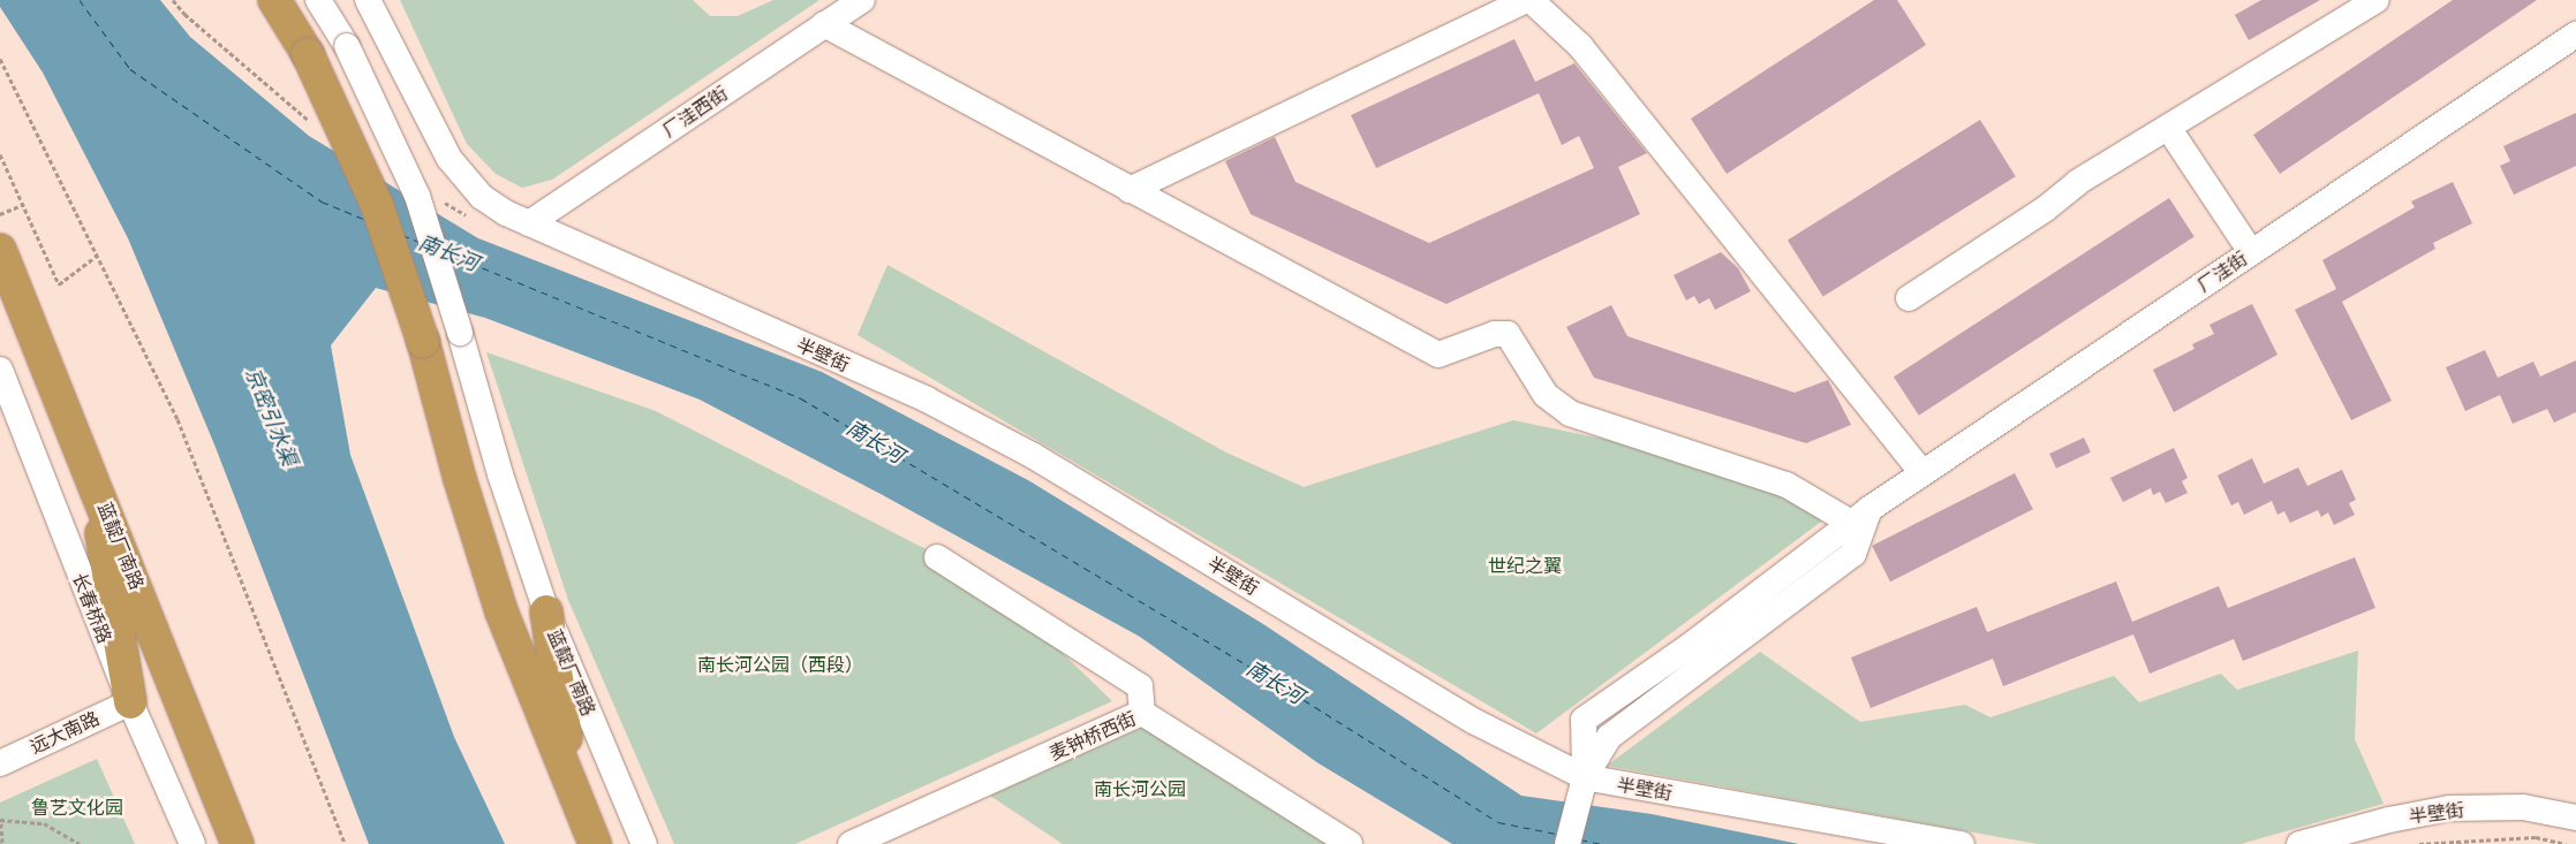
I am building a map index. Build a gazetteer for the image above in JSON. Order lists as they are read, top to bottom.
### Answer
{
  "streets": {
    "highway": ["蓝靛厂南路"],
    "street": [
      "厂洼西街",
      "厂洼街",
      "半壁街",
      "长春桥路",
      "远大南路",
      "麦钟桥西街"
    ]
  },
  "crossings": [
    ["厂洼西街", "半壁街"],
    ["厂洼街", "半壁街"],
    ["长春桥路", "远大南路"]
  ],
  "water": ["南长河", "京密引水渠"],
  "parks": [
    "世纪之翼",
    "南长河公园（西段）",
    "南长河公园",
    "鲁艺文化园"
  ]
}
